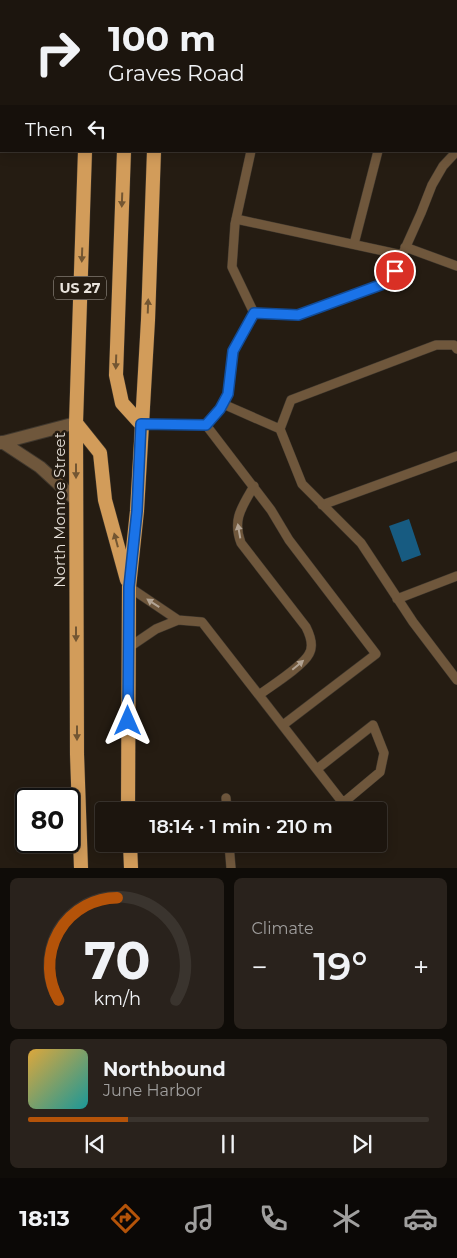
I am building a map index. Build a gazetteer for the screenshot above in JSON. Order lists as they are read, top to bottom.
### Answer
{
  "streets": {
    "highway": ["US 27", "North Monroe Street"]
  },
  "page": {
    "turn": ["100 m", "Graves Road"],
    "then": "Then",
    "limit": "80",
    "trip": "18:14 · 1 min · 210 m",
    "tile": "Climate",
    "heat": ["−", "19°", "+"],
    "song": ["Northbound", "June Harbor"],
    "tabs": "18:13",
    "gauge": ["70", "km/h"]
  }
}
